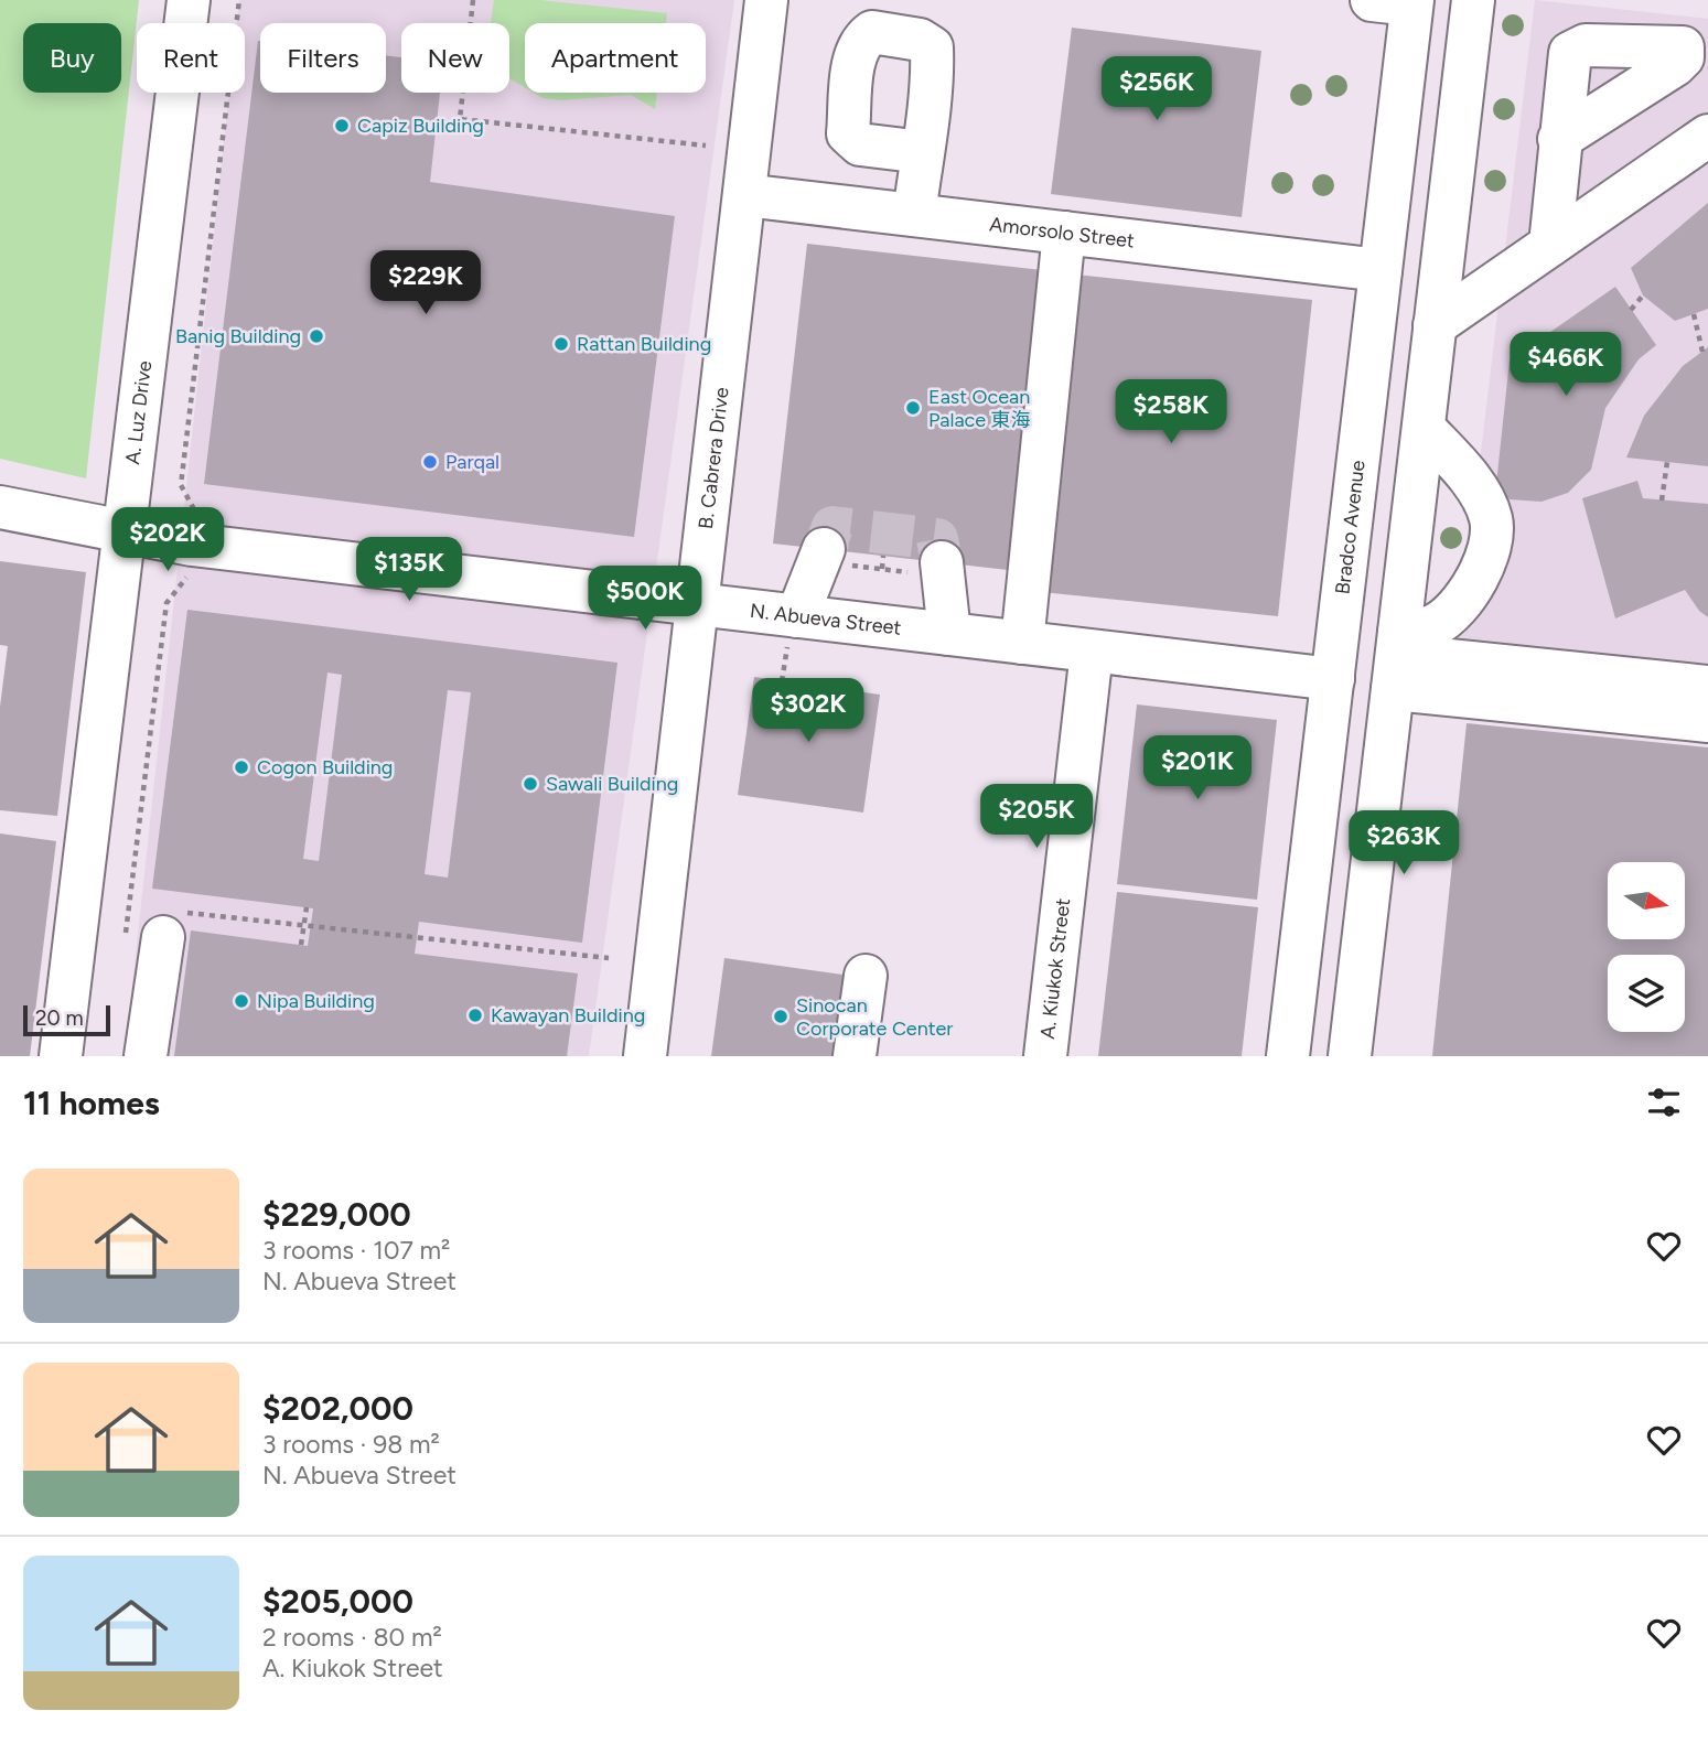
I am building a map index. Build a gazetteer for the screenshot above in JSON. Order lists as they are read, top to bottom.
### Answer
{
  "streets": {
    "street": [
      "Amorsolo Street",
      "A. Luz Drive",
      "B. Cabrera Drive",
      "Bradco Avenue",
      "N. Abueva Street",
      "A. Kiukok Street"
    ]
  },
  "crossings": [
    ["Amorsolo Street", "B. Cabrera Drive"],
    ["Amorsolo Street", "Bradco Avenue"],
    ["A. Luz Drive", "N. Abueva Street"],
    ["B. Cabrera Drive", "N. Abueva Street"],
    ["Bradco Avenue", "N. Abueva Street"],
    ["N. Abueva Street", "A. Kiukok Street"]
  ],
  "places": [
    "Capiz Building",
    "Banig Building",
    "Rattan Building",
    "East Ocean Palace 東海",
    "Parqal",
    "Cogon Building",
    "Sawali Building",
    "Nipa Building",
    "Kawayan Building",
    "Sinocan Corporate Center"
  ],
  "scale_bar": "20 m",
  "north": "right",
  "page": {
    "chip": [
      "Buy",
      "Rent",
      "Filters",
      "New",
      "Apartment"
    ],
    "price": [
      "$256K",
      "$229K",
      "$466K",
      "$258K",
      "$202K",
      "$135K",
      "$500K",
      "$302K",
      "$201K",
      "$205K",
      "$263K"
    ],
    "scale": "20 m",
    "heading": "11 homes",
    "list": [
      {
        "name": "$229,000",
        "note": "3 rooms · 107 m² · N. Abueva Street"
      },
      {
        "name": "$202,000",
        "note": "3 rooms · 98 m² · N. Abueva Street"
      },
      {
        "name": "$205,000",
        "note": "2 rooms · 80 m² · A. Kiukok Street"
      }
    ]
  }
}
